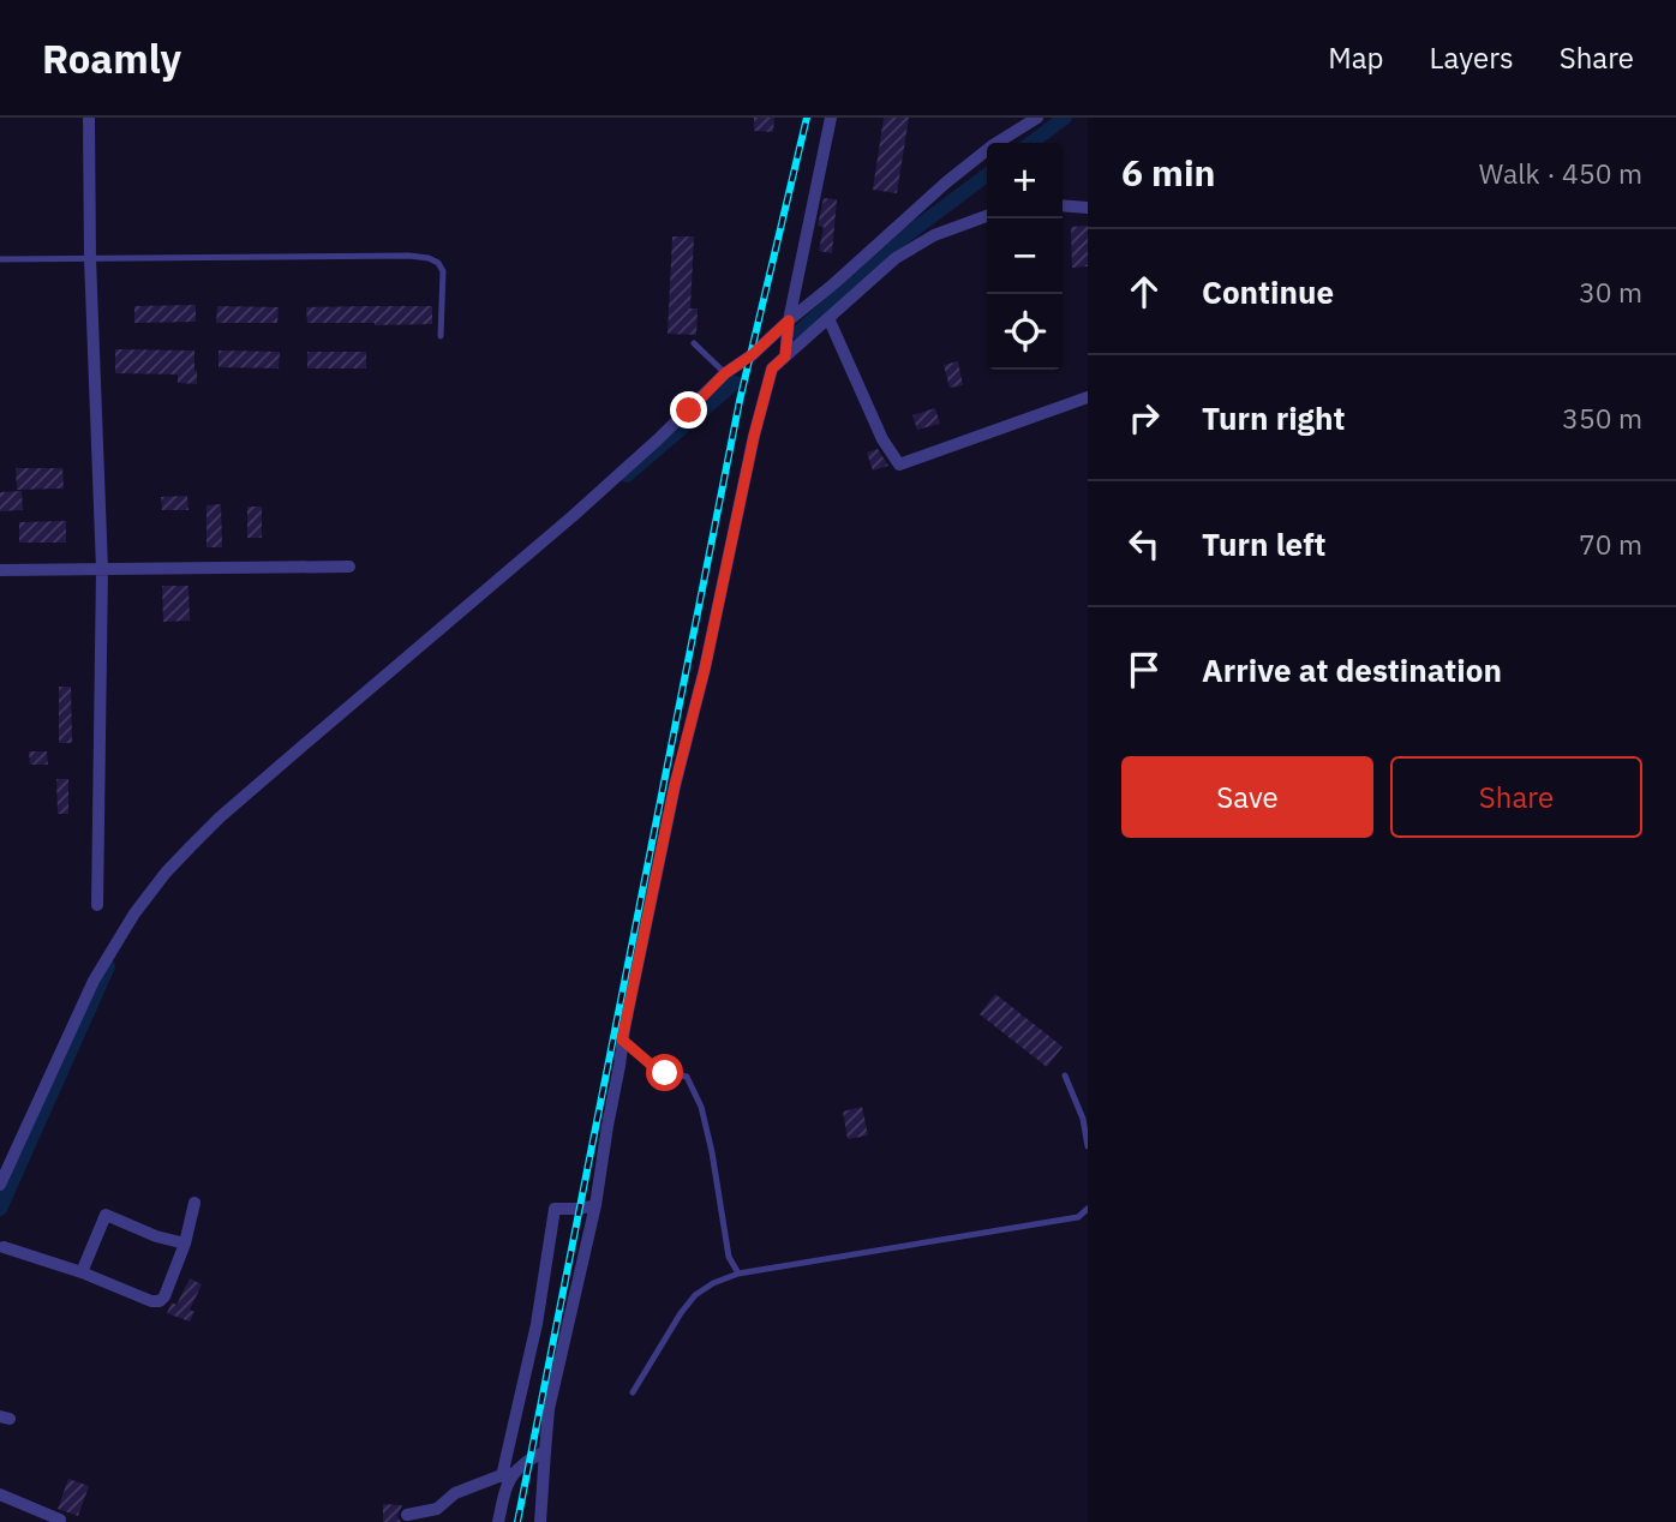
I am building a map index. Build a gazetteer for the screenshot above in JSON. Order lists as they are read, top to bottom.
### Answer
{
  "page": {
    "header": "Roamly",
    "nav": ["Map", "Layers", "Share"],
    "heading": ["6 min", "Walk · 450 m"],
    "map_buttons": ["+", "−"],
    "list": [
      ["Continue", "30 m"],
      ["Turn right", "350 m"],
      ["Turn left", "70 m"],
      "Arrive at destination"
    ],
    "buttons": ["Save", "Share"]
  }
}
